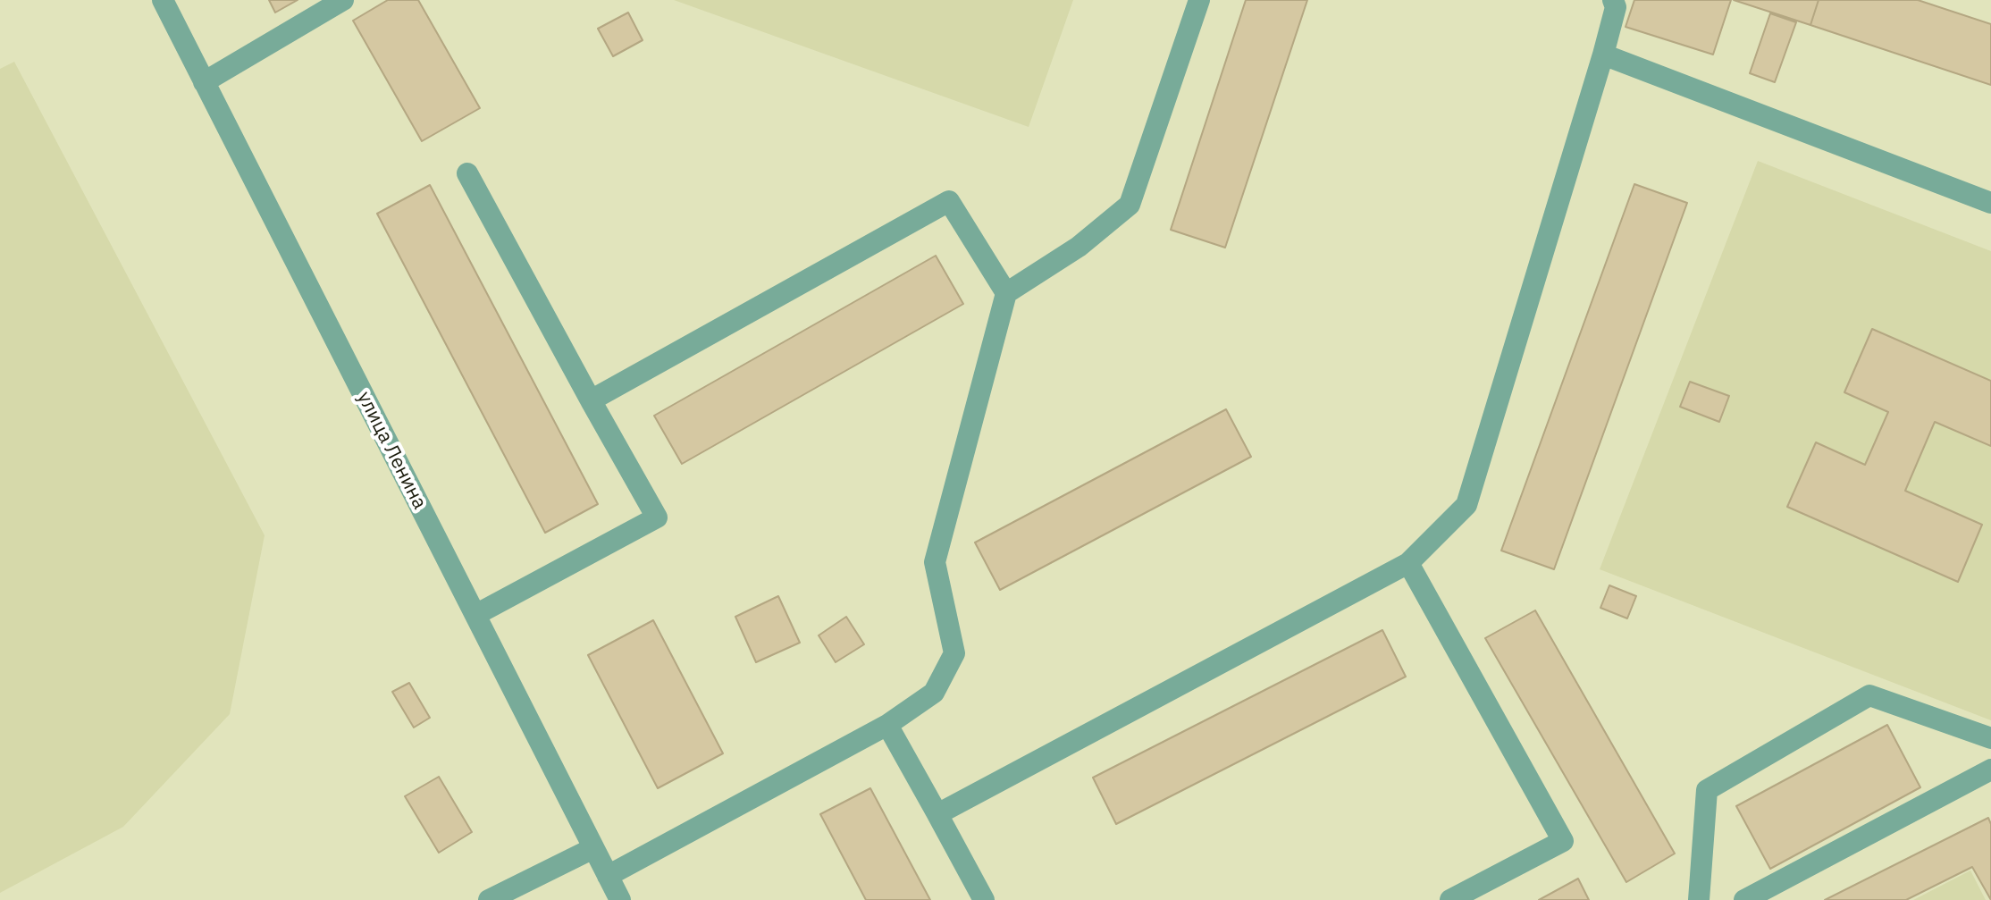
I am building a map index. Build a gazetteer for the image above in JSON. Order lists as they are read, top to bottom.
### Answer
{
  "streets": {
    "street": ["улица Ленина"]
  }
}
